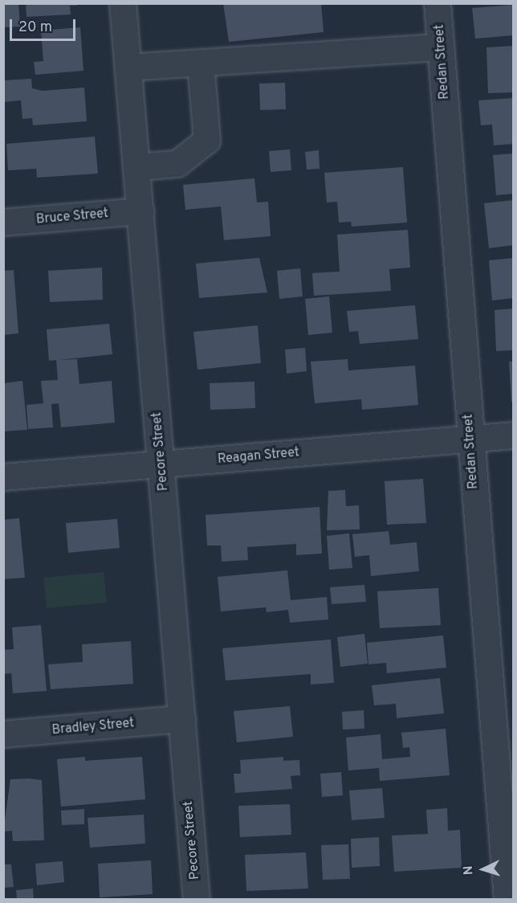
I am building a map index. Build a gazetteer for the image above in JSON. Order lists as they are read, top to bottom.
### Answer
{
  "streets": {
    "street": [
      "Redan Street",
      "Bruce Street",
      "Pecore Street",
      "Reagan Street",
      "Bradley Street"
    ]
  },
  "crossings": [
    ["Redan Street", "Reagan Street"],
    ["Bruce Street", "Pecore Street"],
    ["Pecore Street", "Reagan Street"],
    ["Pecore Street", "Bradley Street"]
  ],
  "scale_bar": "20 m",
  "north": "left"
}
